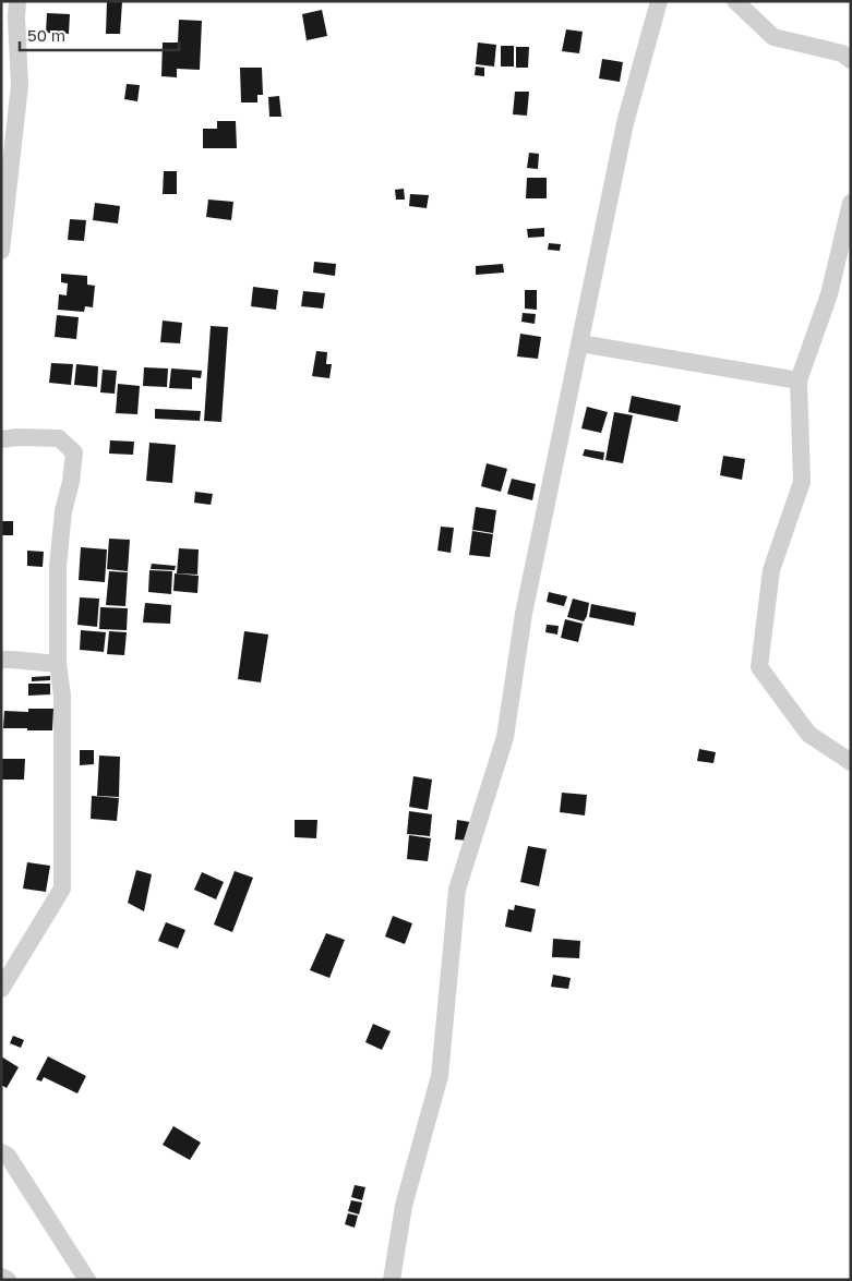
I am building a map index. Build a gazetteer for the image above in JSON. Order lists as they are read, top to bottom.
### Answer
{
  "scale_bar": "50 m"
}
